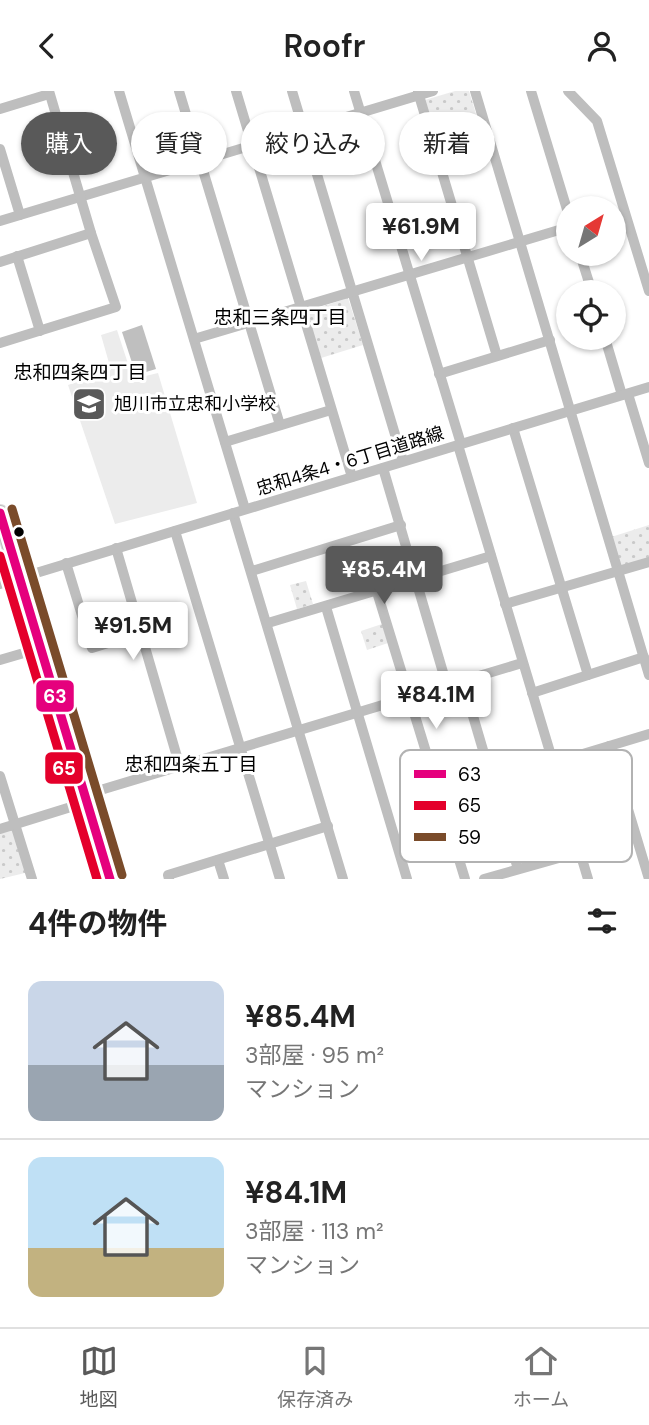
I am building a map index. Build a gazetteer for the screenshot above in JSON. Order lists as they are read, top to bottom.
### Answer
{
  "streets": {
    "street": ["忠和4条4・6丁目道路線"]
  },
  "districts": ["忠和三条四丁目", "忠和四条四丁目", "忠和四条五丁目"],
  "places": {
    "school or university": ["旭川市立忠和小学校"]
  },
  "lines": ["transit line 59", "transit line 63", "transit line 65"],
  "legend": ["63", "65", "59"],
  "north": "top right",
  "page": {
    "header": "Roofr",
    "chip": [
      "購入",
      "賃貸",
      "絞り込み",
      "新着"
    ],
    "price": [
      "¥61.9M",
      "¥85.4M",
      "¥91.5M",
      "¥84.1M"
    ],
    "heading": "4件の物件",
    "list": [
      {
        "name": "¥85.4M",
        "note": "3部屋 · 95 m² · マンション"
      },
      {
        "name": "¥84.1M",
        "note": "3部屋 · 113 m² · マンション"
      }
    ],
    "tabs": ["地図", "保存済み", "ホーム"]
  }
}
